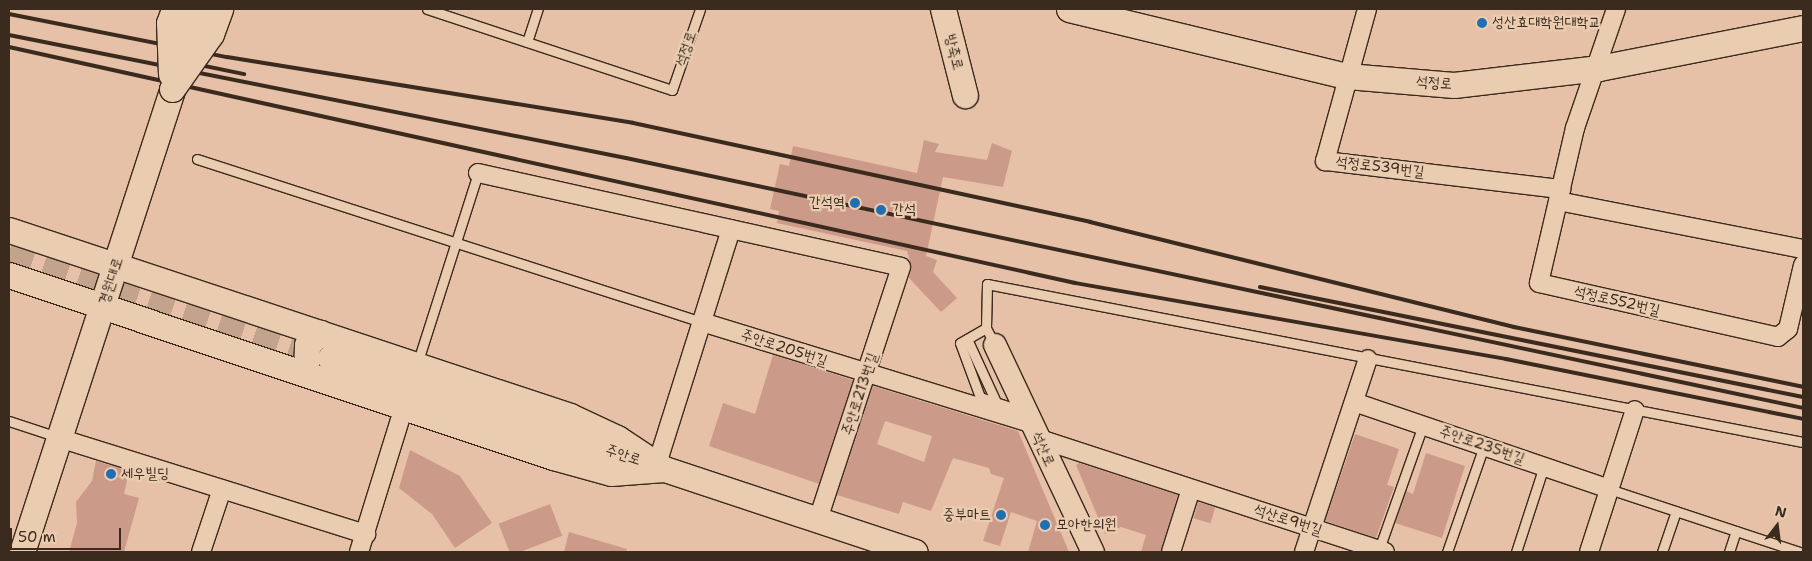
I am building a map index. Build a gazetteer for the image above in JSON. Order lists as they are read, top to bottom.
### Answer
{
  "streets": {
    "main road": [
      "석정로",
      "방축로",
      "경원대로",
      "주안로"
    ],
    "street": [
      "석정로539번길",
      "석정로552번길",
      "주안로205번길",
      "주안로213번길",
      "주안로235번길",
      "석산로",
      "석산로9번길"
    ]
  },
  "crossings": [
    ["석정로", "석정로539번길"],
    ["석정로", "석정로552번길"],
    ["석정로539번길", "석정로552번길"],
    ["주안로205번길", "주안로213번길"],
    ["주안로205번길", "석산로"],
    ["주안로205번길", "석산로9번길"],
    ["주안로213번길", "주안로"],
    ["석산로", "석산로9번길"]
  ],
  "places": [
    "성산효대학원대학교",
    "간석역",
    "간석",
    "세우빌딩",
    "중부마트",
    "모아한의원"
  ],
  "scale_bar": "50 m",
  "north": "top"
}
